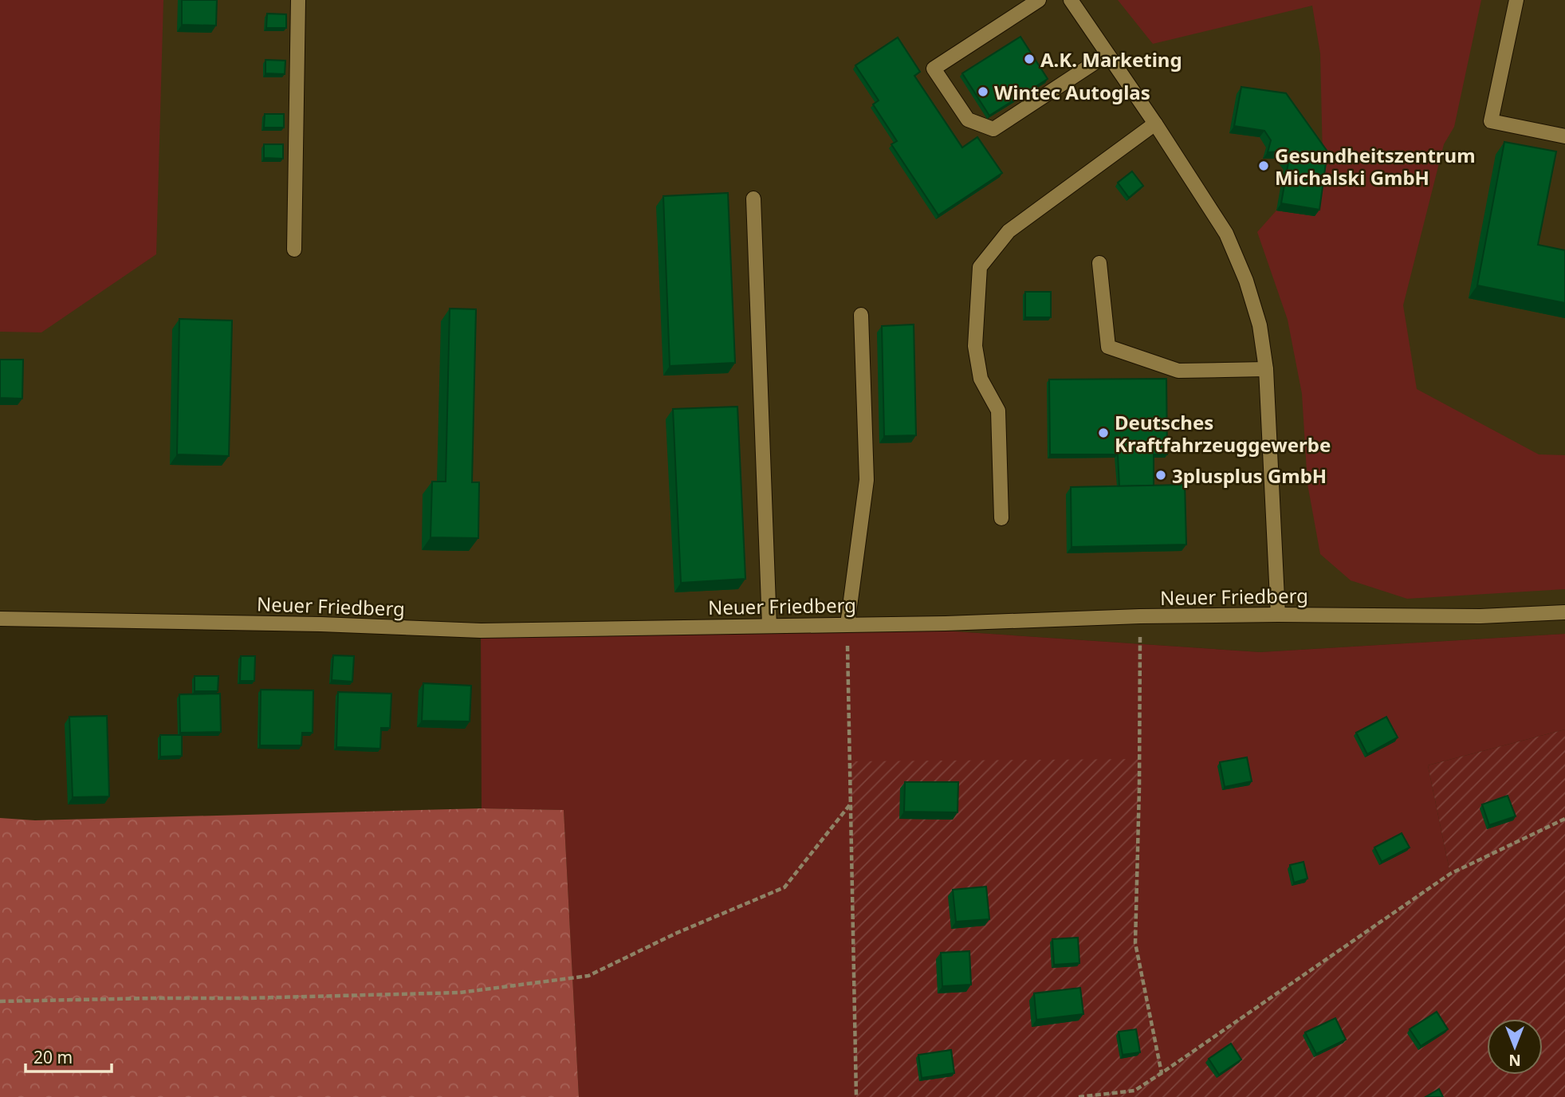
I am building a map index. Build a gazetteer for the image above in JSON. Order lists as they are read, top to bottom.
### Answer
{
  "streets": {
    "street": ["Neuer Friedberg"]
  },
  "places": [
    "A.K. Marketing",
    "Wintec Autoglas",
    "Gesundheitszentrum Michalski GmbH",
    "Deutsches Kraftfahrzeuggewerbe",
    "3plusplus GmbH"
  ],
  "scale_bar": "20 m",
  "north": "bottom"
}
